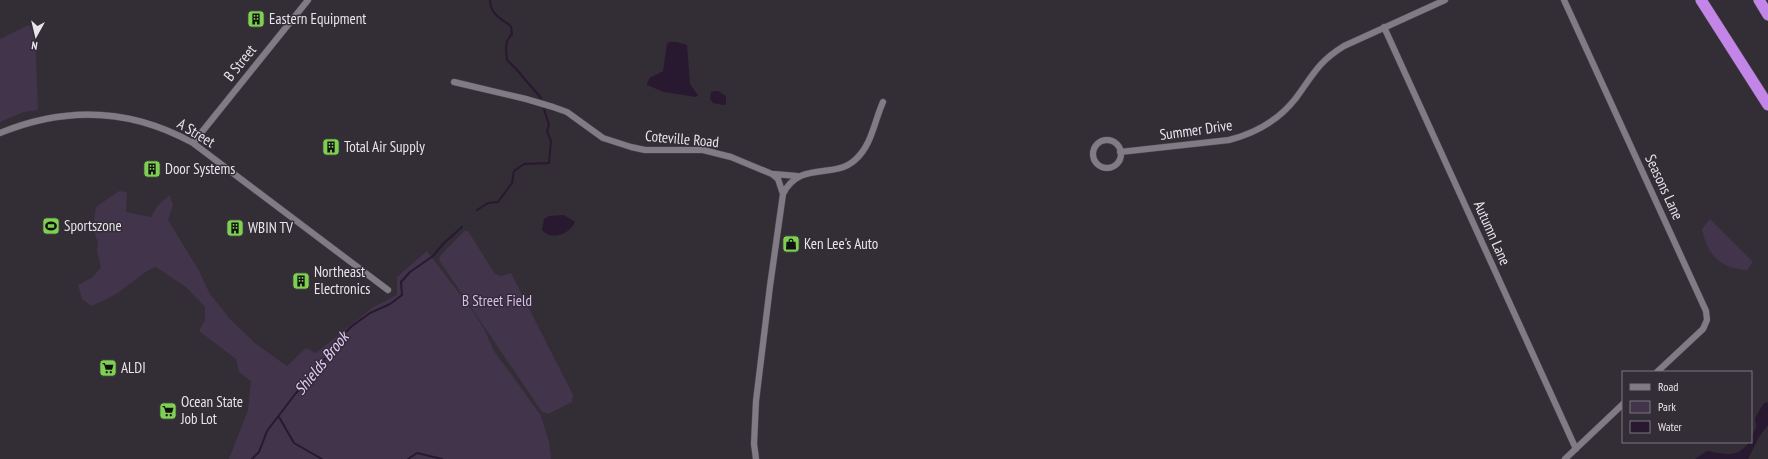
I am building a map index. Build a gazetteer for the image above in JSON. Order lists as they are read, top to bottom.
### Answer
{
  "streets": {
    "street": [
      "B Street",
      "Summer Drive",
      "A Street",
      "Coteville Road",
      "Seasons Lane",
      "Autumn Lane"
    ]
  },
  "crossings": [
    ["B Street", "A Street"],
    ["Summer Drive", "Autumn Lane"]
  ],
  "water": ["Shields Brook"],
  "parks": ["B Street Field"],
  "places": {
    "building": [
      "Eastern Equipment",
      "Total Air Supply",
      "Door Systems",
      "WBIN TV",
      "Northeast Electronics"
    ],
    "sports": ["Sportszone"],
    "shop": ["Ken Lee's Auto"],
    "supermarket": ["ALDI", "Ocean State Job Lot"]
  },
  "legend": ["Road", "Park", "Water"],
  "north": "bottom"
}
